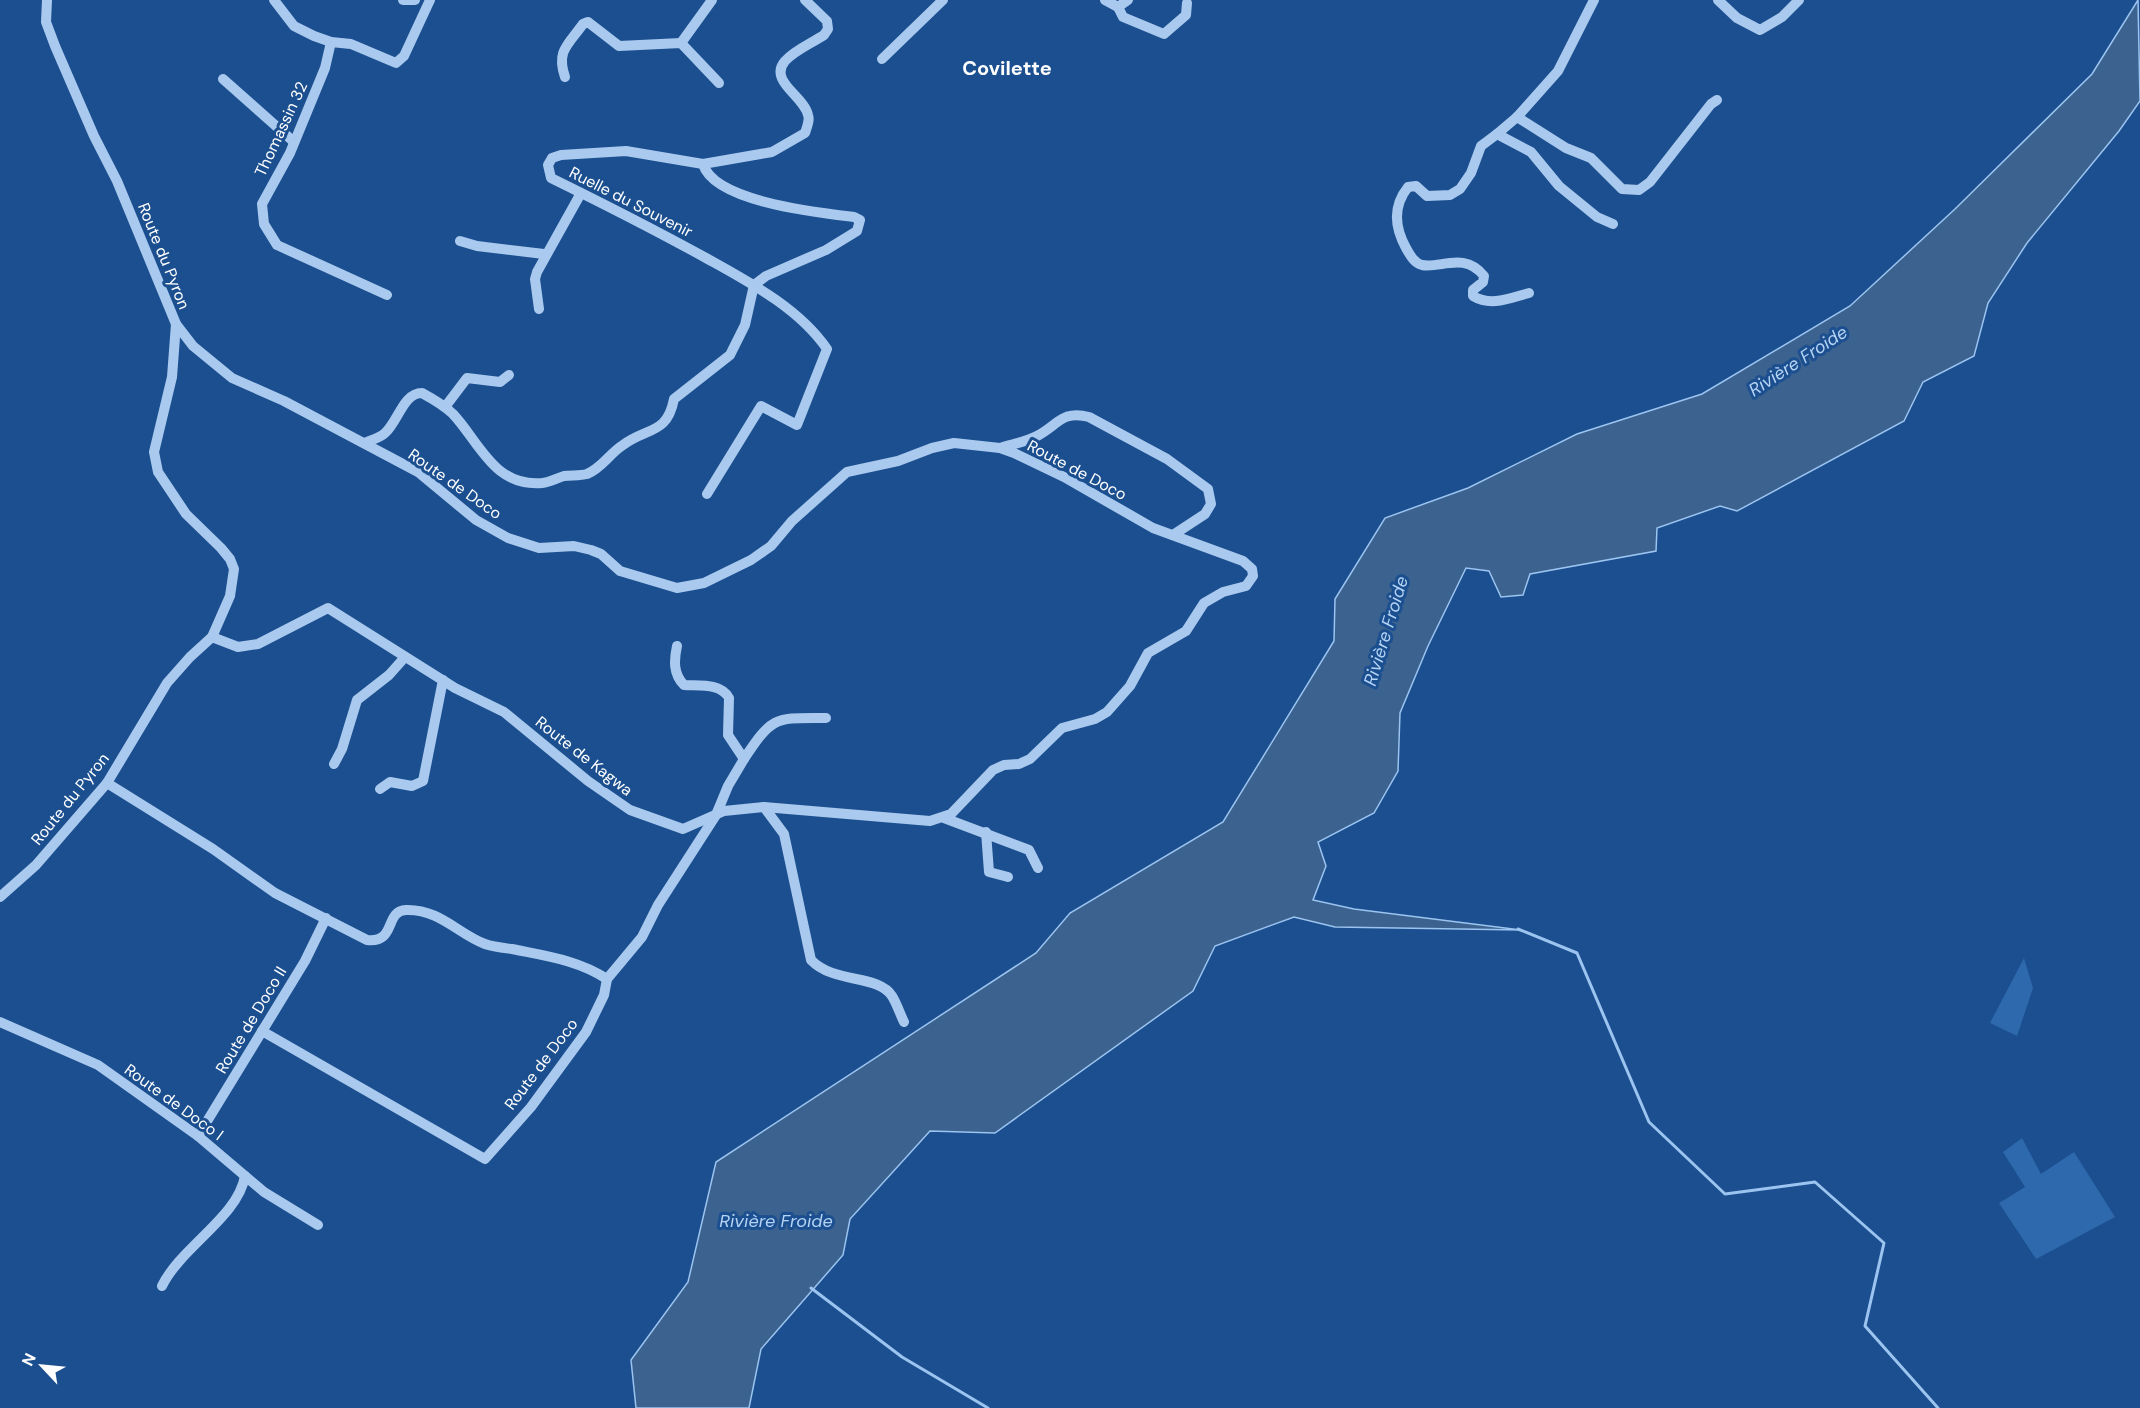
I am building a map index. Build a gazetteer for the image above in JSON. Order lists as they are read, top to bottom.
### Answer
{
  "streets": {
    "street": [
      "Thomassin 32",
      "Ruelle du Souvenir",
      "Route du Pyron",
      "Route de Doco",
      "Route de Kagwa",
      "Route de Doco II",
      "Route de Doco I"
    ]
  },
  "crossings": [
    ["Route du Pyron", "Route de Doco"],
    ["Route du Pyron", "Route de Kagwa"],
    ["Route de Doco", "Route de Doco II"],
    ["Route de Doco II", "Route de Doco I"]
  ],
  "districts": ["Covilette"],
  "water": ["Rivière Froide"],
  "north": "top left"
}
